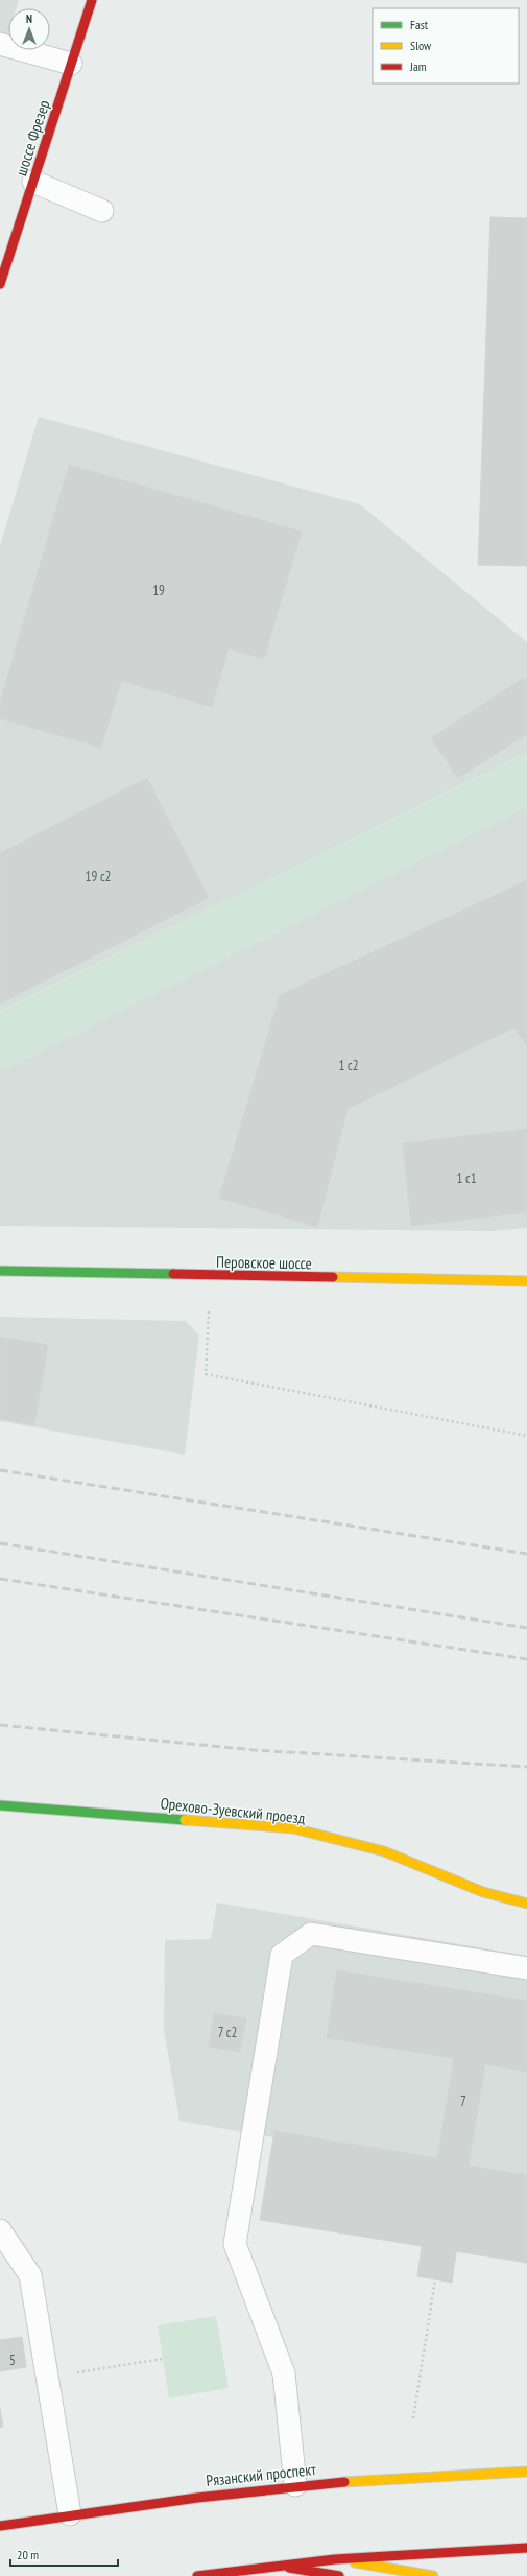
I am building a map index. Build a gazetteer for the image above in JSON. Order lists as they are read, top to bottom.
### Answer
{
  "streets": {
    "street": [
      "шоссе Фрезер",
      "Перовское шоссе",
      "Орехово-Зуевский проезд",
      "Рязанский проспект"
    ]
  },
  "house_numbers": [
    "19",
    "19 с2",
    "1 с2",
    "1 с1",
    "7 с2",
    "7",
    "5"
  ],
  "legend": ["Fast", "Slow", "Jam"],
  "scale_bar": "20 m",
  "north": "top"
}
